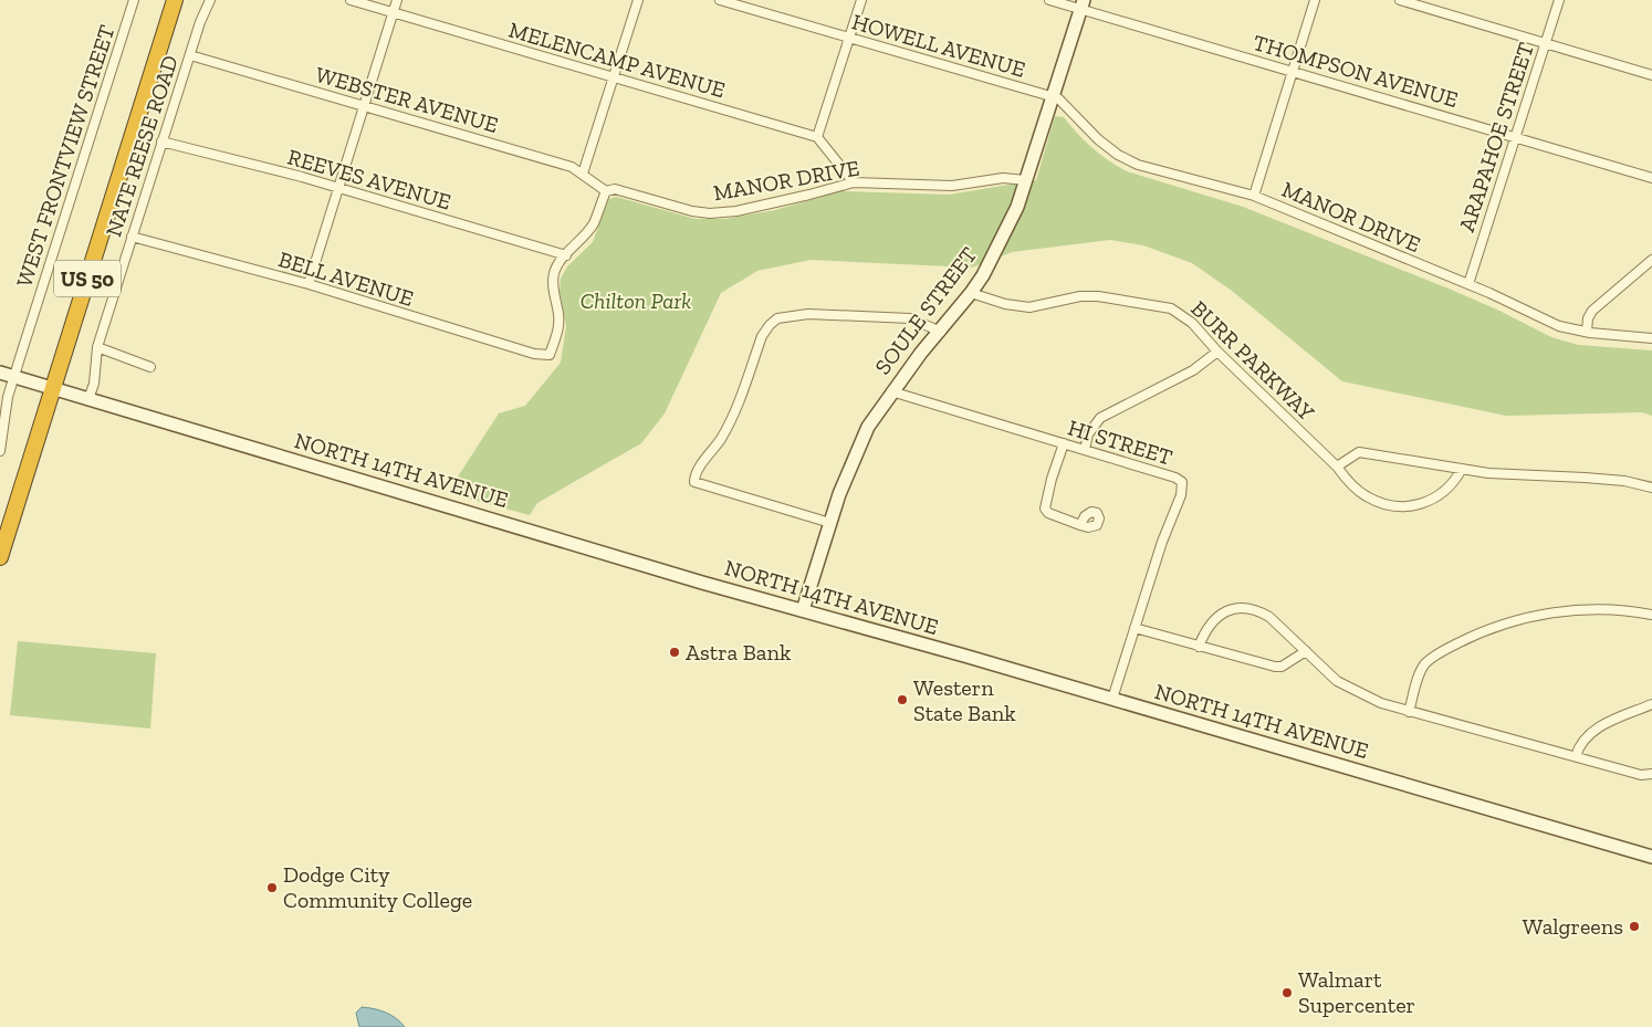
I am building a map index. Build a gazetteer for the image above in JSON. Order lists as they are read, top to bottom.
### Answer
{
  "streets": {
    "highway": ["US 50"],
    "main road": ["SOULE STREET", "NORTH 14TH AVENUE"],
    "street": [
      "HOWELL AVENUE",
      "MELENCAMP AVENUE",
      "THOMPSON AVENUE",
      "WEBSTER AVENUE",
      "ARAPAHOE STREET",
      "NATE REESE ROAD",
      "WEST FRONTVIEW STREET",
      "REEVES AVENUE",
      "MANOR DRIVE",
      "BELL AVENUE",
      "BURR PARKWAY",
      "HI STREET"
    ]
  },
  "crossings": [
    ["HOWELL AVENUE", "MANOR DRIVE"],
    ["HOWELL AVENUE", "SOULE STREET"],
    ["THOMPSON AVENUE", "ARAPAHOE STREET"],
    ["THOMPSON AVENUE", "SOULE STREET"],
    ["WEBSTER AVENUE", "NATE REESE ROAD"],
    ["WEBSTER AVENUE", "MANOR DRIVE"],
    ["ARAPAHOE STREET", "MANOR DRIVE"],
    ["NATE REESE ROAD", "REEVES AVENUE"],
    ["NATE REESE ROAD", "BELL AVENUE"],
    ["NATE REESE ROAD", "NORTH 14TH AVENUE"],
    ["WEST FRONTVIEW STREET", "NORTH 14TH AVENUE"],
    ["REEVES AVENUE", "BELL AVENUE"],
    ["MANOR DRIVE", "SOULE STREET"],
    ["US 50", "NORTH 14TH AVENUE"],
    ["SOULE STREET", "BURR PARKWAY"],
    ["SOULE STREET", "HI STREET"],
    ["SOULE STREET", "NORTH 14TH AVENUE"],
    ["HI STREET", "NORTH 14TH AVENUE"]
  ],
  "parks": ["Chilton Park"],
  "places": [
    "Astra Bank",
    "Western State Bank",
    "Dodge City Community College",
    "Walgreens",
    "Walmart Supercenter"
  ]
}
